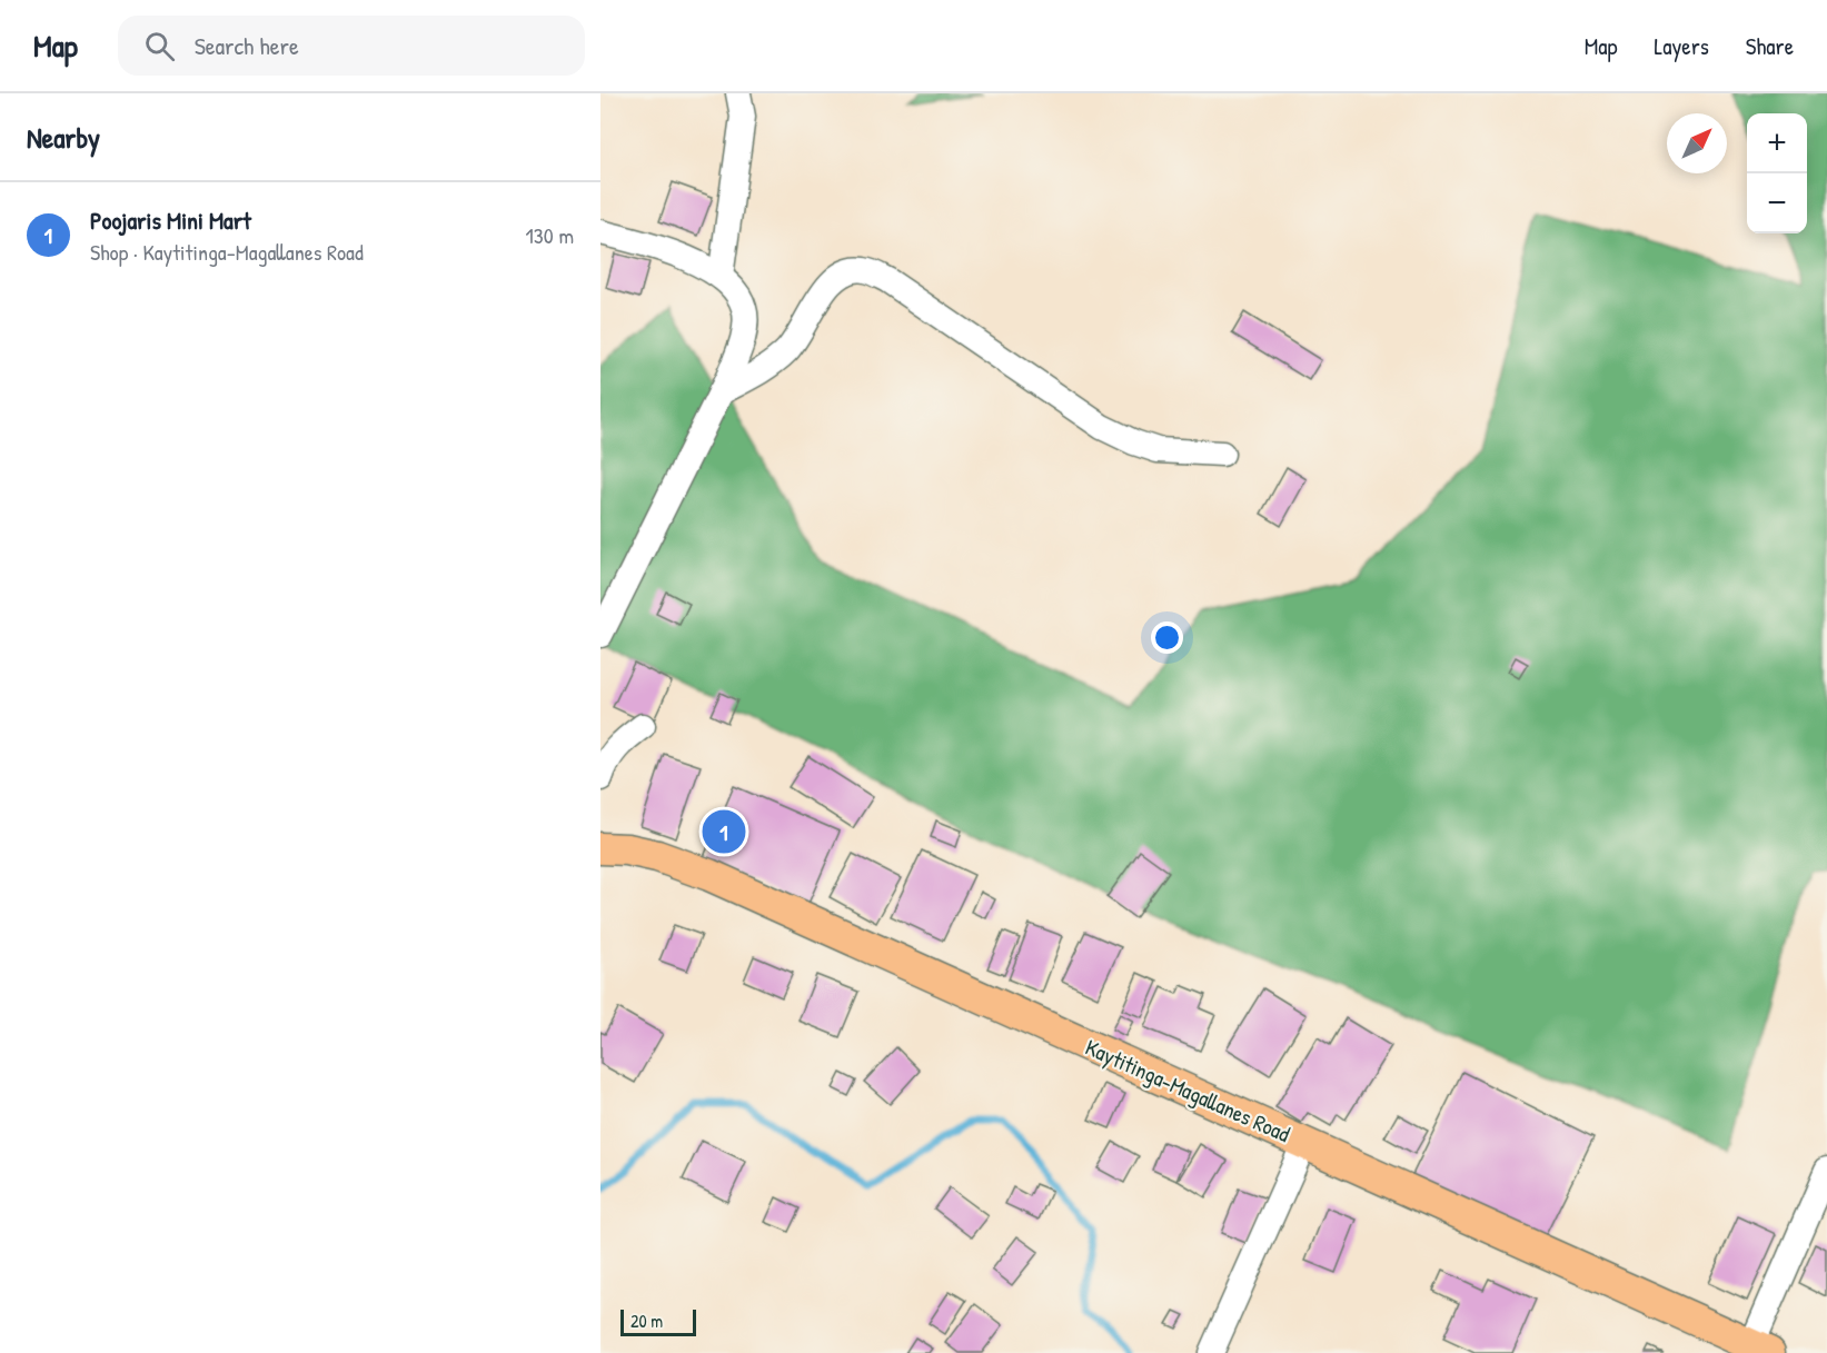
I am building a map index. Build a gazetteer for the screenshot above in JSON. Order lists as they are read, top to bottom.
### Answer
{
  "streets": {
    "main road": ["Kaytitinga-Magallanes Road"]
  },
  "scale_bar": "20 m",
  "north": "top right",
  "page": {
    "header": "Map",
    "search": "Search here",
    "nav": ["Map", "Layers", "Share"],
    "heading": "Nearby",
    "map_buttons": ["+", "−"],
    "list": [
      {
        "mark": "1",
        "name": "Poojaris Mini Mart",
        "note": "Shop · Kaytitinga-Magallanes Road",
        "value": "130 m"
      }
    ],
    "pins": "1",
    "scale": "20 m"
  }
}
